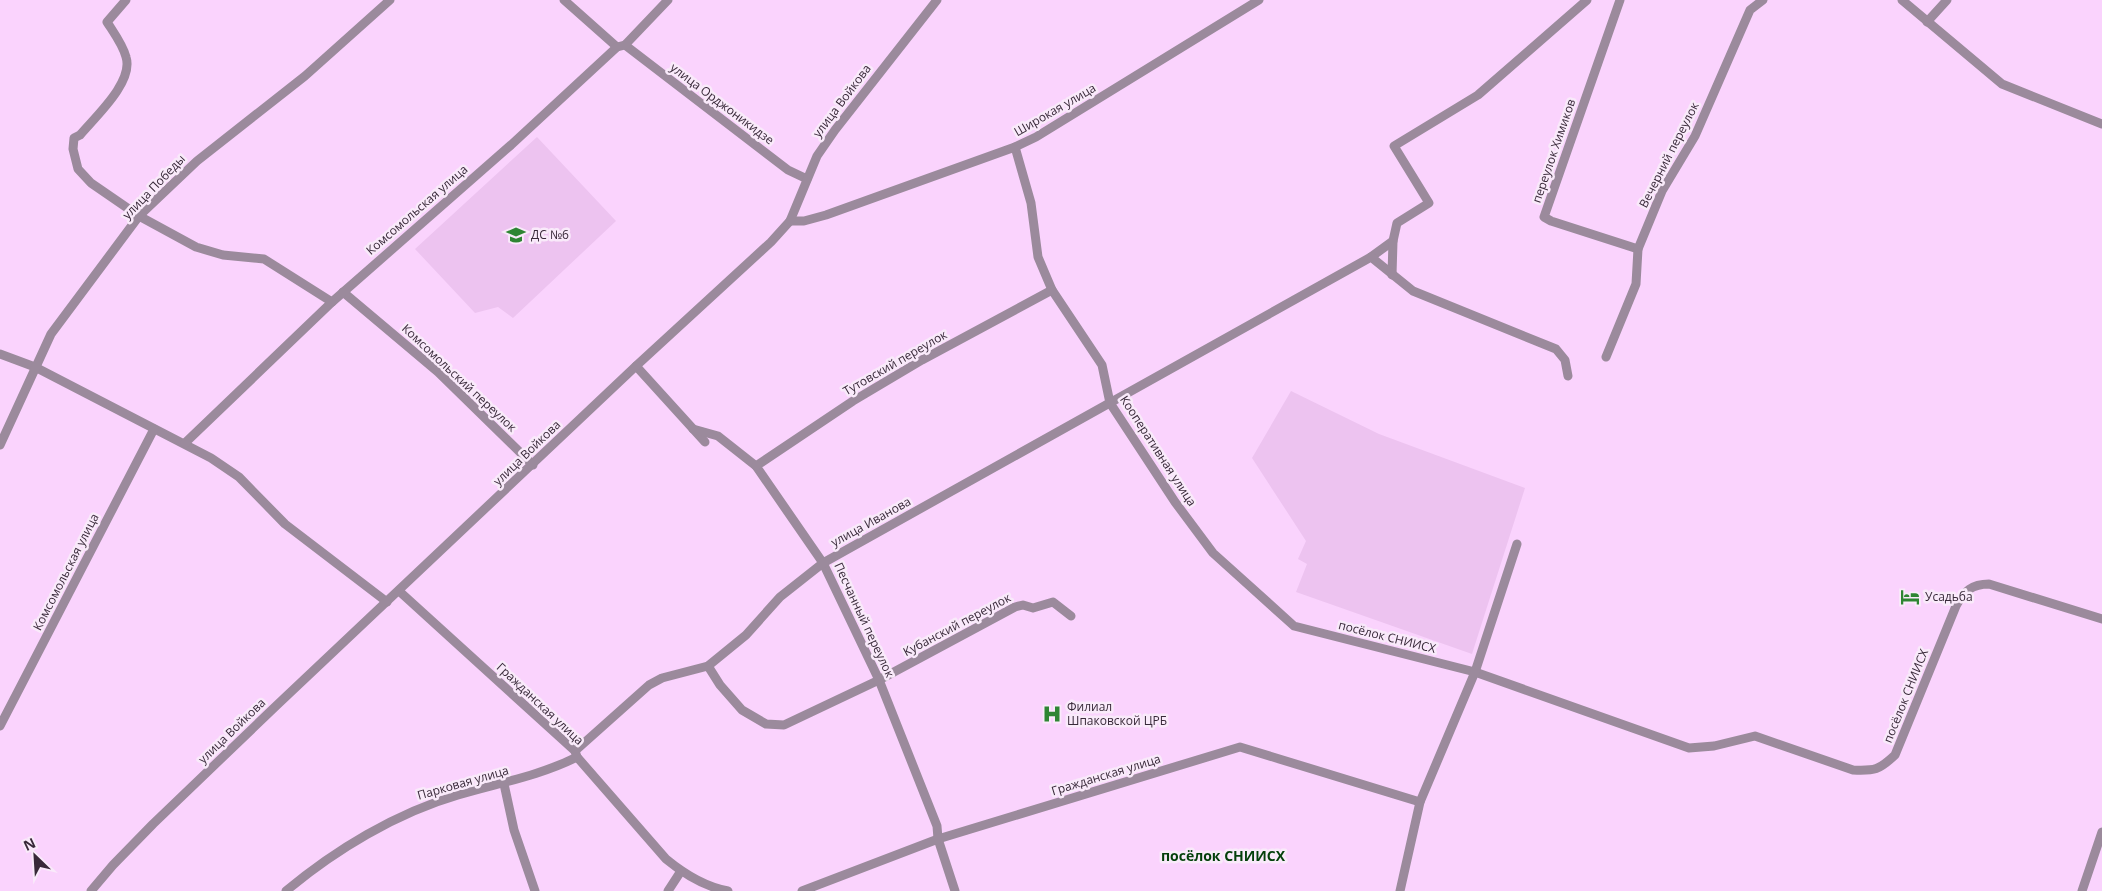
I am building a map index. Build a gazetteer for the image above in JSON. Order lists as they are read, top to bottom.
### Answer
{
  "streets": {
    "street": [
      "улица Войкова",
      "улица Орджоникидзе",
      "Широкая улица",
      "переулок Химиков",
      "Вечерний переулок",
      "улица Победы",
      "Комсомольская улица",
      "Тутовский переулок",
      "Комсомольский переулок",
      "Кооперативная улица",
      "улица Иванова",
      "Песчанный переулок",
      "Кубанский переулок",
      "посёлок СНИИСХ",
      "Гражданская улица",
      "Парковая улица"
    ]
  },
  "crossings": [
    ["улица Войкова", "улица Орджоникидзе"],
    ["улица Войкова", "Широкая улица"],
    ["улица Войкова", "Комсомольский переулок"],
    ["улица Войкова", "Гражданская улица"],
    ["улица Орджоникидзе", "Комсомольская улица"],
    ["Широкая улица", "Кооперативная улица"],
    ["переулок Химиков", "Вечерний переулок"],
    ["Комсомольская улица", "Комсомольский переулок"],
    ["Тутовский переулок", "Кооперативная улица"],
    ["Тутовский переулок", "Песчанный переулок"],
    ["Кооперативная улица", "улица Иванова"],
    ["Кооперативная улица", "посёлок СНИИСХ"],
    ["улица Иванова", "Песчанный переулок"],
    ["улица Иванова", "Кубанский переулок"],
    ["улица Иванова", "Гражданская улица"],
    ["улица Иванова", "Парковая улица"],
    ["Песчанный переулок", "Кубанский переулок"],
    ["Песчанный переулок", "Гражданская улица"],
    ["Гражданская улица", "Парковая улица"]
  ],
  "districts": ["посёлок СНИИСХ"],
  "places": {
    "school or university": ["ДС №6"],
    "hotel": ["Усадьба"],
    "hospital": ["Филиал Шпаковской ЦРБ"]
  },
  "north": "top left"
}
